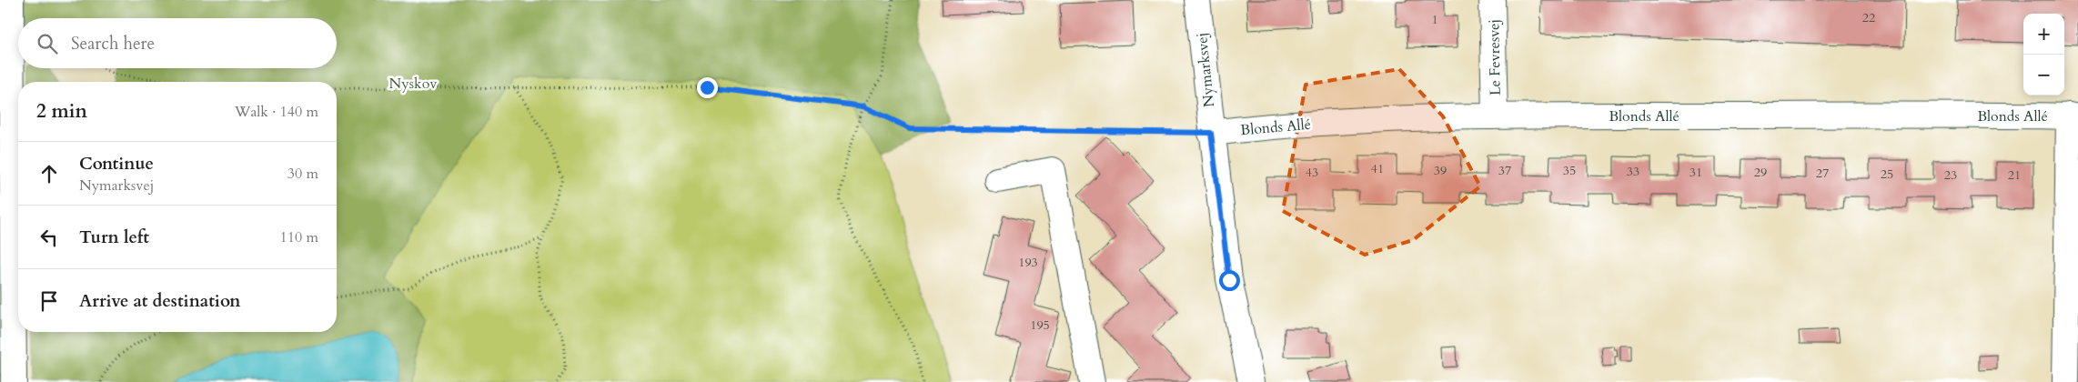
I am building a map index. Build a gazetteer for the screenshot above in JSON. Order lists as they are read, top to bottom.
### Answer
{
  "streets": {
    "street": ["Le Fevresvej", "Nymarksvej", "Blonds Allé"]
  },
  "crossings": [
    ["Le Fevresvej", "Blonds Allé"],
    ["Nymarksvej", "Blonds Allé"]
  ],
  "parks": ["Nyskov"],
  "house_numbers": [
    "22",
    "1",
    "41",
    "39",
    "37",
    "35",
    "33",
    "43",
    "31",
    "29",
    "27",
    "25",
    "23",
    "21",
    "193",
    "195"
  ],
  "page": {
    "map_buttons": ["+", "−"],
    "search": "Search here",
    "heading": ["2 min", "Walk · 140 m"],
    "list": [
      ["Continue", "Nymarksvej", "30 m"],
      ["Turn left", "110 m"],
      "Arrive at destination"
    ]
  }
}
